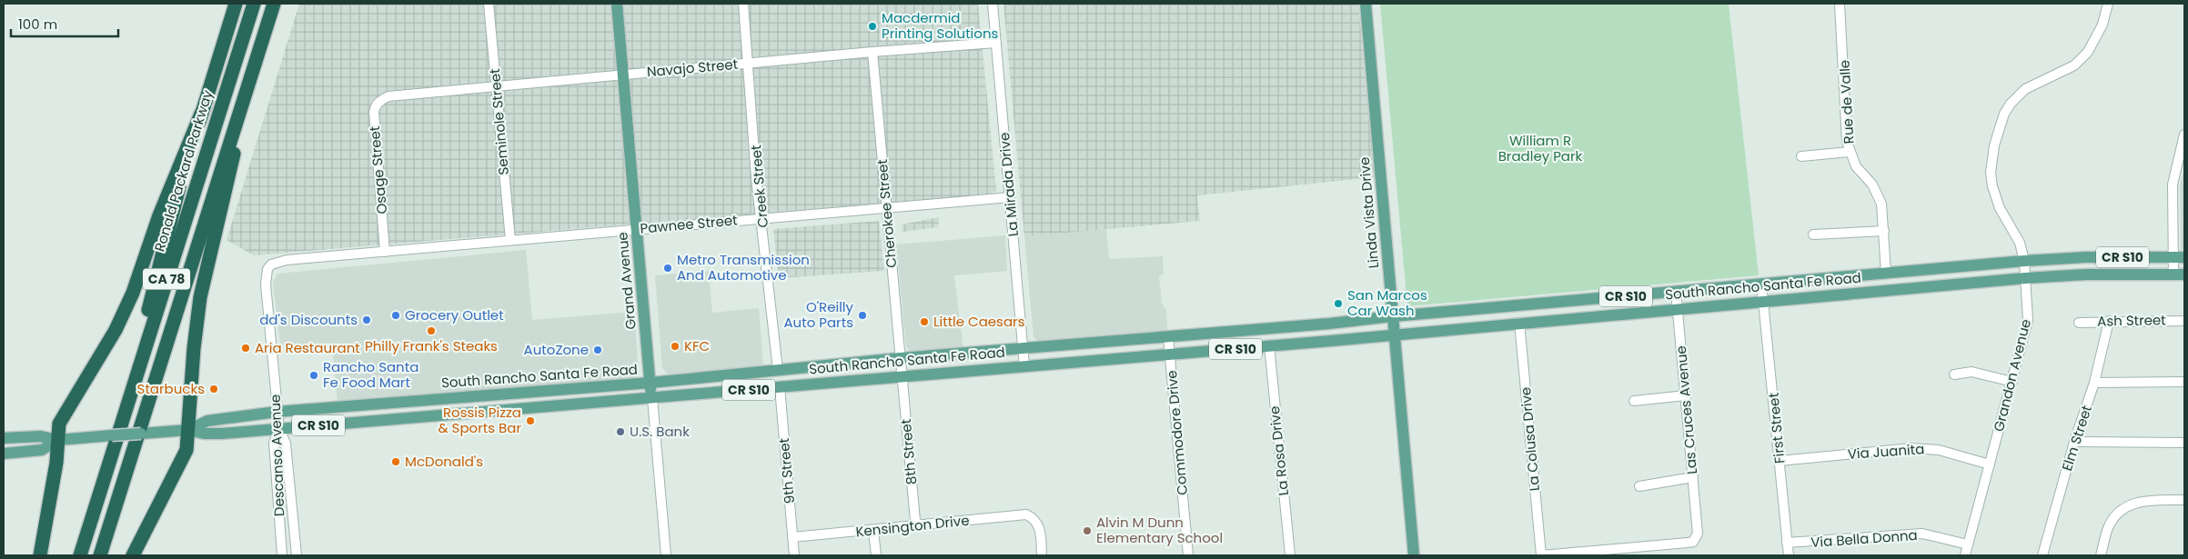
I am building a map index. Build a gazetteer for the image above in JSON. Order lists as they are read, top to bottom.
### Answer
{
  "streets": {
    "highway": ["Ronald Packard Parkway", "CA 78"],
    "main road": [
      "Linda Vista Drive",
      "CR S10",
      "Grand Avenue",
      "South Rancho Santa Fe Road"
    ],
    "street": [
      "Navajo Street",
      "Rue de Valle",
      "Seminole Street",
      "Osage Street",
      "La Mirada Drive",
      "Creek Street",
      "Cherokee Street",
      "Pawnee Street",
      "Ash Street",
      "Grandon Avenue",
      "Las Cruces Avenue",
      "First Street",
      "Commodore Drive",
      "Elm Street",
      "La Colusa Drive",
      "La Rosa Drive",
      "8th Street",
      "Via Juanita",
      "Descanso Avenue",
      "9th Street",
      "Kensington Drive",
      "Via Bella Donna"
    ]
  },
  "crossings": [
    ["Navajo Street", "Seminole Street"],
    ["Navajo Street", "Osage Street"],
    ["Navajo Street", "La Mirada Drive"],
    ["Navajo Street", "Creek Street"],
    ["Navajo Street", "Cherokee Street"],
    ["Navajo Street", "Grand Avenue"],
    ["Rue de Valle", "South Rancho Santa Fe Road"],
    ["Seminole Street", "Pawnee Street"],
    ["Osage Street", "Pawnee Street"],
    ["La Mirada Drive", "Pawnee Street"],
    ["La Mirada Drive", "South Rancho Santa Fe Road"],
    ["Creek Street", "Pawnee Street"],
    ["Creek Street", "South Rancho Santa Fe Road"],
    ["Linda Vista Drive", "South Rancho Santa Fe Road"],
    ["Cherokee Street", "Pawnee Street"],
    ["Cherokee Street", "South Rancho Santa Fe Road"],
    ["Cherokee Street", "8th Street"],
    ["Pawnee Street", "Grand Avenue"],
    ["Pawnee Street", "Descanso Avenue"],
    ["CR S10", "South Rancho Santa Fe Road"],
    ["Grand Avenue", "South Rancho Santa Fe Road"],
    ["South Rancho Santa Fe Road", "Grandon Avenue"],
    ["South Rancho Santa Fe Road", "Las Cruces Avenue"],
    ["South Rancho Santa Fe Road", "First Street"],
    ["South Rancho Santa Fe Road", "Commodore Drive"],
    ["South Rancho Santa Fe Road", "La Colusa Drive"],
    ["South Rancho Santa Fe Road", "La Rosa Drive"],
    ["South Rancho Santa Fe Road", "8th Street"],
    ["South Rancho Santa Fe Road", "Descanso Avenue"],
    ["South Rancho Santa Fe Road", "9th Street"],
    ["Ash Street", "Elm Street"],
    ["Grandon Avenue", "Via Juanita"],
    ["Grandon Avenue", "Via Bella Donna"],
    ["Las Cruces Avenue", "La Colusa Drive"],
    ["First Street", "Via Juanita"],
    ["First Street", "Via Bella Donna"],
    ["8th Street", "Kensington Drive"],
    ["9th Street", "Kensington Drive"]
  ],
  "parks": ["William R Bradley Park"],
  "places": [
    "Macdermid Printing Solutions",
    "Metro Transmission And Automotive",
    "San Marcos Car Wash",
    "Grocery Outlet",
    "O'Reilly Auto Parts",
    "dd's Discounts",
    "Little Caesars",
    "Philly Frank's Steaks",
    "KFC",
    "Aria Restaurant",
    "AutoZone",
    "Rancho Santa Fe Food Mart",
    "Starbucks",
    "Rossis Pizza & Sports Bar",
    "U.S. Bank",
    "McDonald's",
    "Alvin M Dunn Elementary School"
  ],
  "scale_bar": "100 m"
}
